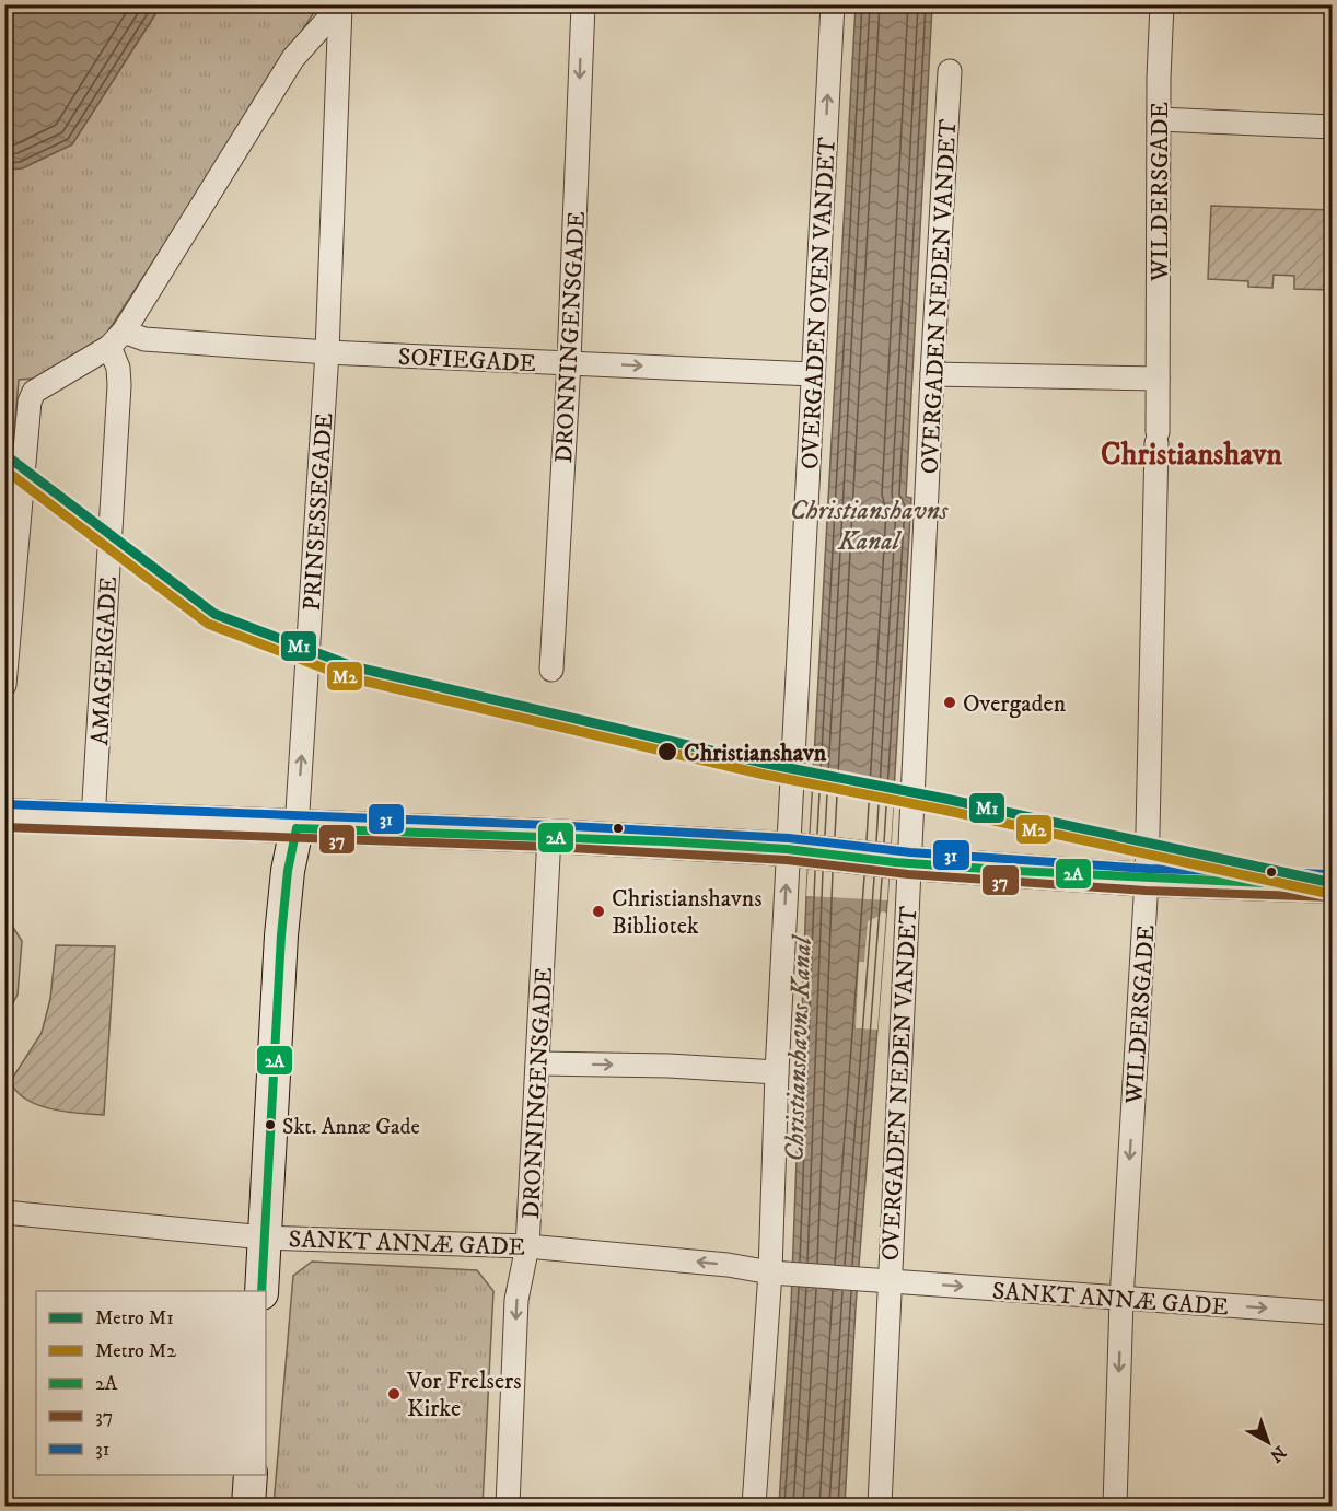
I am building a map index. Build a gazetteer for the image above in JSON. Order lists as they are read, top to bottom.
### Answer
{
  "streets": {
    "street": [
      "WILDERSGADE",
      "OVERGADEN NEDEN VANDET",
      "OVERGADEN OVEN VANDET",
      "DRONNINGENSGADE",
      "SOFIEGADE",
      "PRINSESSEGADE",
      "AMAGERGADE",
      "SANKT ANNÆ GADE"
    ]
  },
  "crossings": [
    ["WILDERSGADE", "SANKT ANNÆ GADE"],
    ["OVERGADEN NEDEN VANDET", "SANKT ANNÆ GADE"],
    ["OVERGADEN OVEN VANDET", "SOFIEGADE"],
    ["OVERGADEN OVEN VANDET", "SANKT ANNÆ GADE"],
    ["DRONNINGENSGADE", "SOFIEGADE"],
    ["DRONNINGENSGADE", "SANKT ANNÆ GADE"],
    ["SOFIEGADE", "PRINSESSEGADE"],
    ["SOFIEGADE", "AMAGERGADE"],
    ["PRINSESSEGADE", "SANKT ANNÆ GADE"]
  ],
  "one_way": [
    "WILDERSGADE",
    "OVERGADEN OVEN VANDET",
    "DRONNINGENSGADE",
    "SOFIEGADE",
    "PRINSESSEGADE"
  ],
  "districts": ["Christianshavn"],
  "water": ["Christianshavns Kanal"],
  "places": [
    "Overgaden",
    "Christianshavn",
    "Christianshavns Bibliotek",
    "Skt. Annæ Gade",
    "Vor Frelsers Kirke"
  ],
  "lines": [
    "metro line M1",
    "metro line M2",
    "transit line 31",
    "transit line 37",
    "transit line 2A"
  ],
  "legend": [
    "Metro M1",
    "Metro M2",
    "2A",
    "37",
    "31"
  ],
  "north": "bottom right"
}
